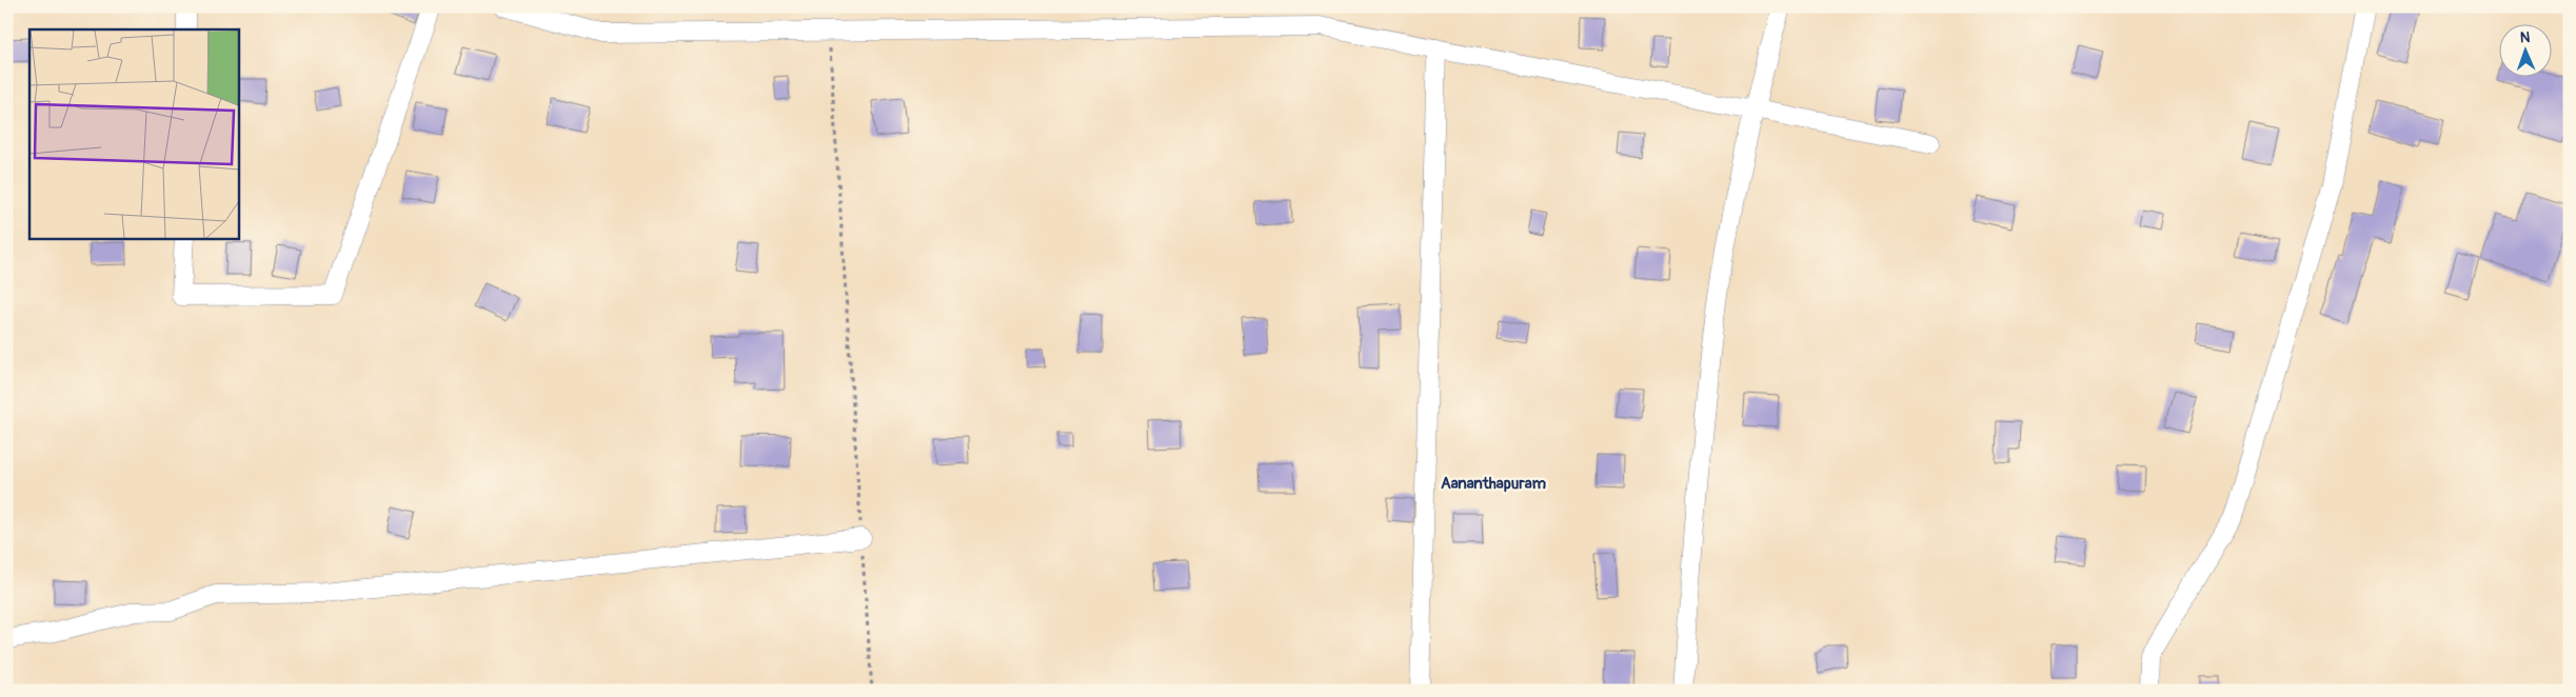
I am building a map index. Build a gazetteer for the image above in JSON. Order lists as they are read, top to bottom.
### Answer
{
  "districts": ["Aananthapuram"],
  "north": "top"
}
